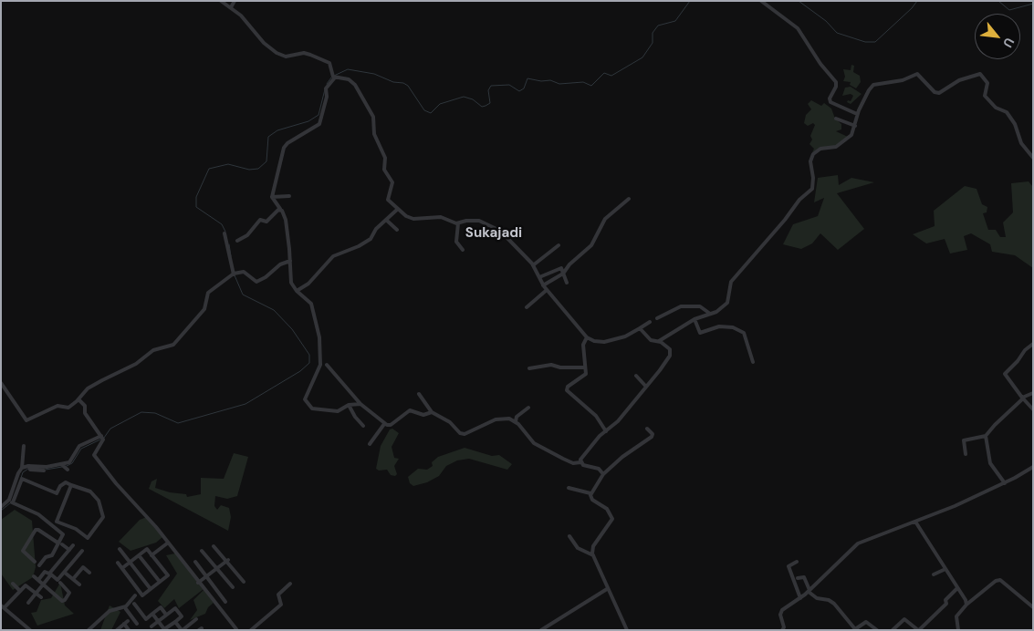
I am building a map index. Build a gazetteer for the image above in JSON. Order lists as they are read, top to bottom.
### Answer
{
  "districts": ["Sukajadi"],
  "north": "bottom right"
}
